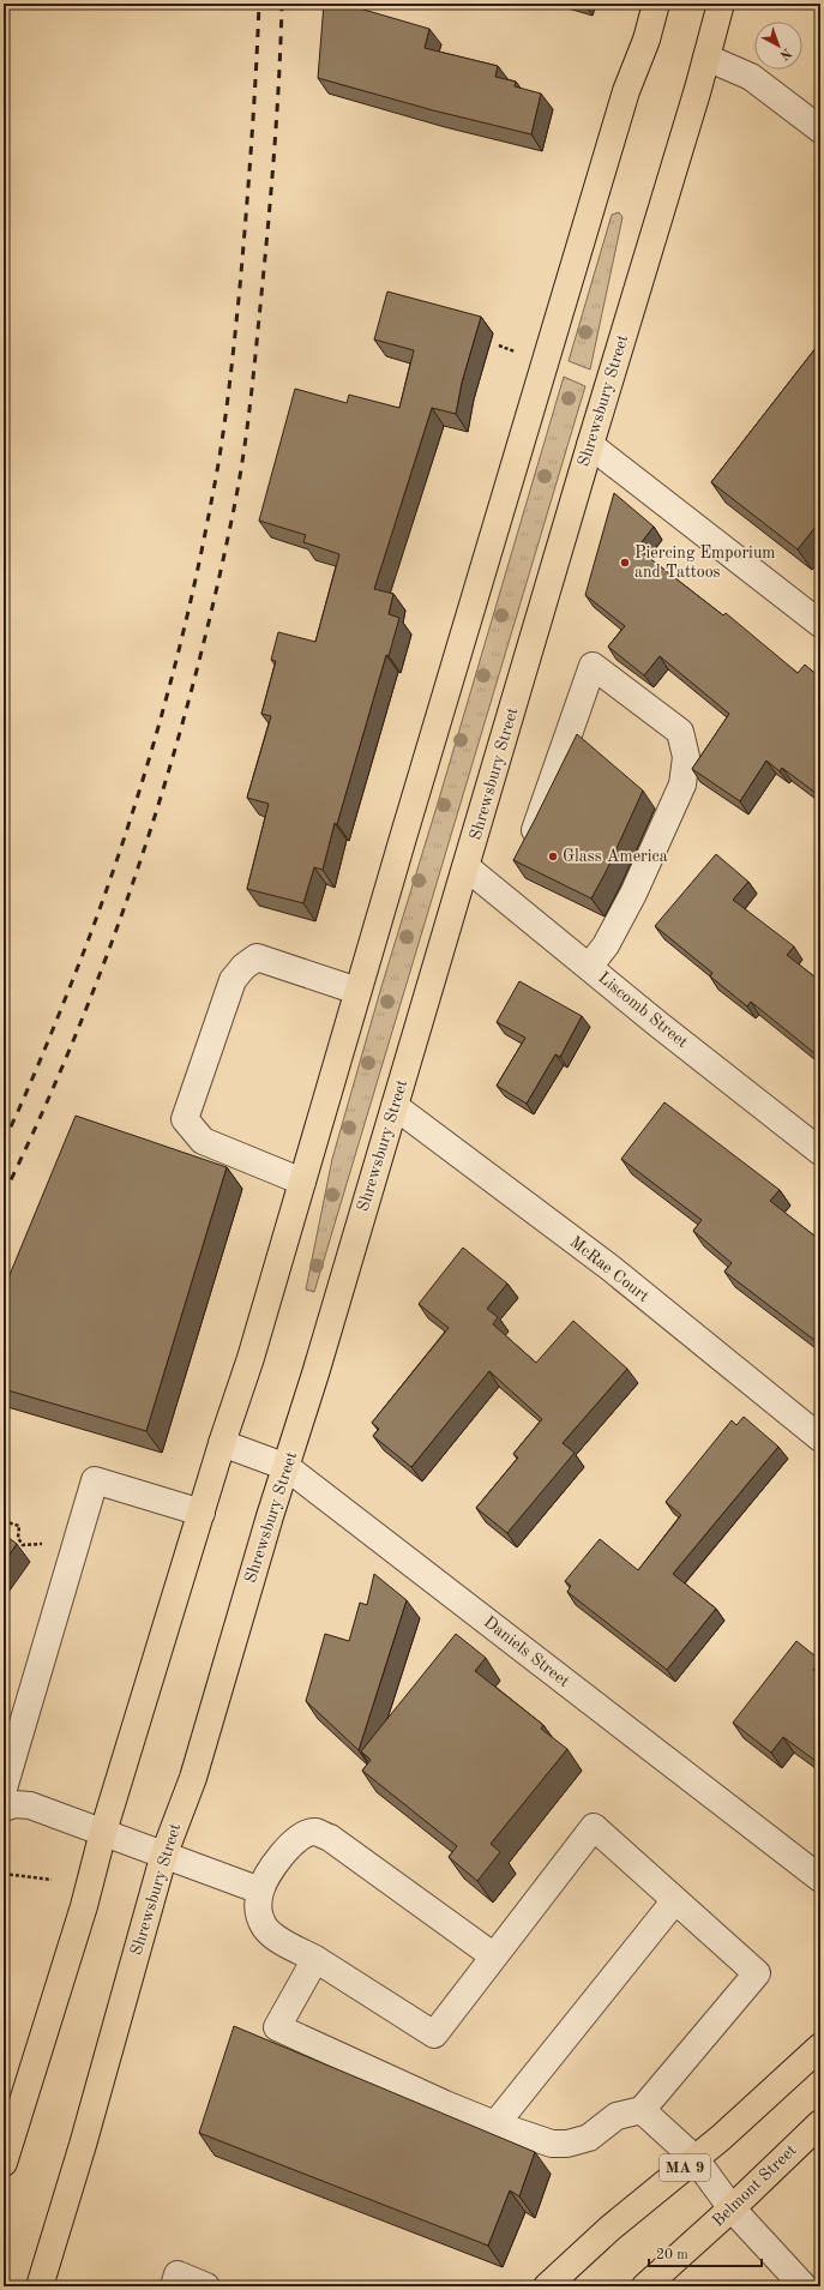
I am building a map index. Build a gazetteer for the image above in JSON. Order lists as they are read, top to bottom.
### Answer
{
  "streets": {
    "main road": ["Shrewsbury Street", "MA 9", "Belmont Street"],
    "street": ["Liscomb Street", "McRae Court", "Daniels Street"]
  },
  "crossings": [
    ["Shrewsbury Street", "Liscomb Street"],
    ["Shrewsbury Street", "McRae Court"],
    ["Shrewsbury Street", "Daniels Street"]
  ],
  "places": ["Piercing Emporium and Tattoos", "Glass America"],
  "scale_bar": "20 m",
  "north": "bottom right"
}
